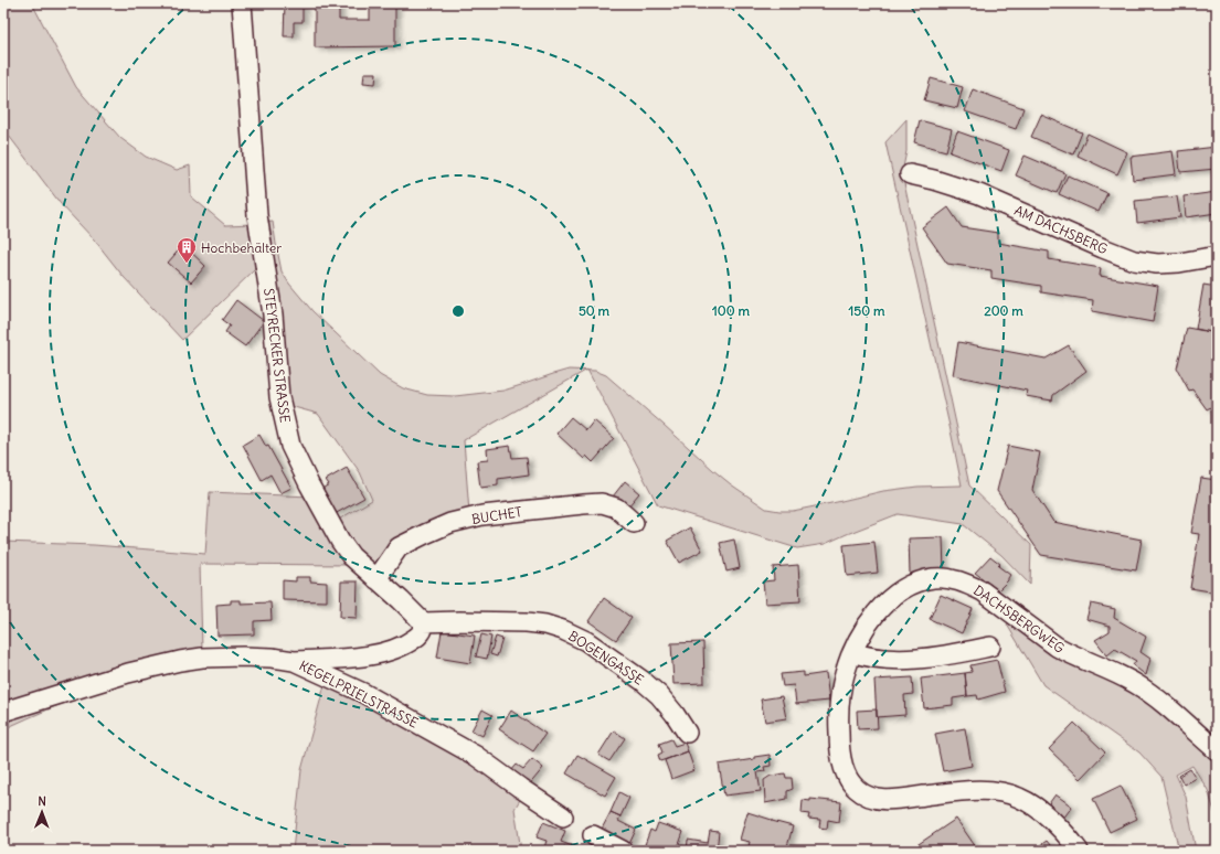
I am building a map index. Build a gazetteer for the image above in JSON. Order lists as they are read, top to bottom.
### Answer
{
  "streets": {
    "street": [
      "AM DACHSBERG",
      "STEYRECKER STRASSE",
      "BUCHET",
      "DACHSBERGWEG",
      "BOGENGASSE",
      "KEGELPRIELSTRASSE"
    ]
  },
  "crossings": [
    ["STEYRECKER STRASSE", "BUCHET"],
    ["STEYRECKER STRASSE", "BOGENGASSE"]
  ],
  "places": {
    "building": ["Hochbehälter"]
  },
  "north": "top",
  "rings": [
    "50 m",
    "100 m",
    "150 m",
    "200 m"
  ]
}
